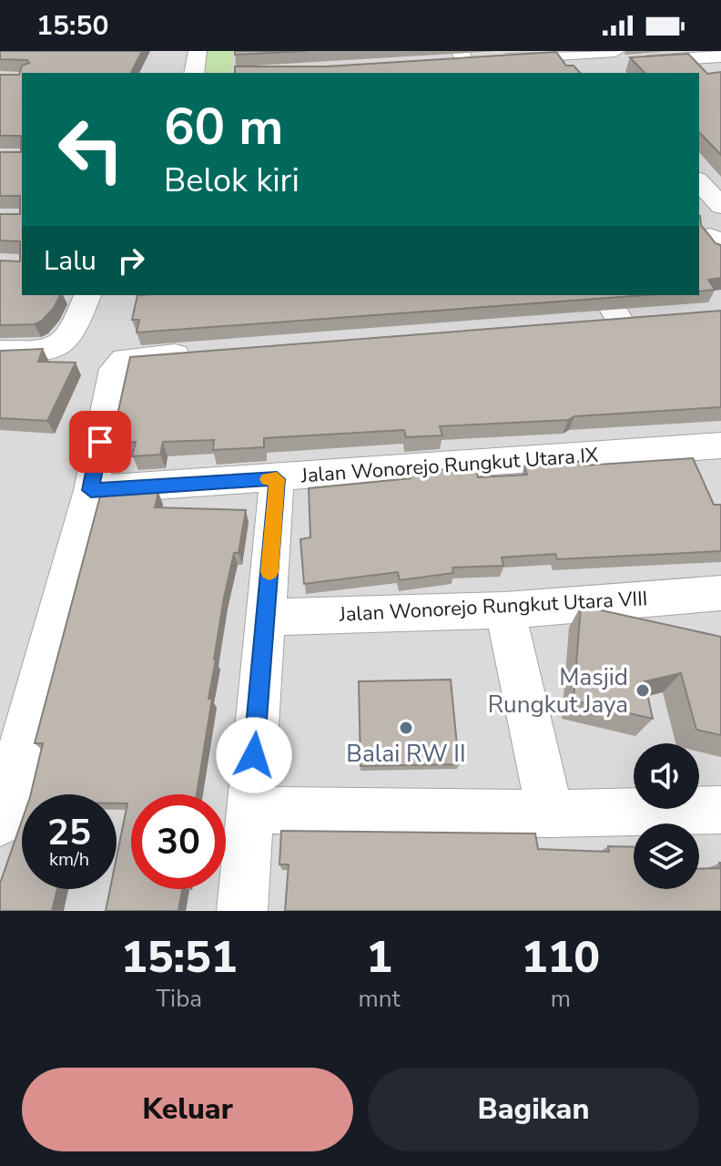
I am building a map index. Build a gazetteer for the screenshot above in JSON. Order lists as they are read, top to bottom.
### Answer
{
  "streets": {
    "street": ["Jalan Wonorejo Rungkut Utara IX", "Jalan Wonorejo Rungkut Utara VIII"]
  },
  "places": ["Masjid Rungkut Jaya", "Balai RW II"],
  "page": {
    "status": "15:50",
    "turn": ["60 m", "Belok kiri"],
    "then": "Lalu",
    "speed": "25 km/h",
    "limit": "30",
    "eta": [
      "15:51",
      "Tiba",
      "1",
      "mnt",
      "110",
      "m"
    ],
    "buttons": ["Keluar", "Bagikan"]
  }
}
